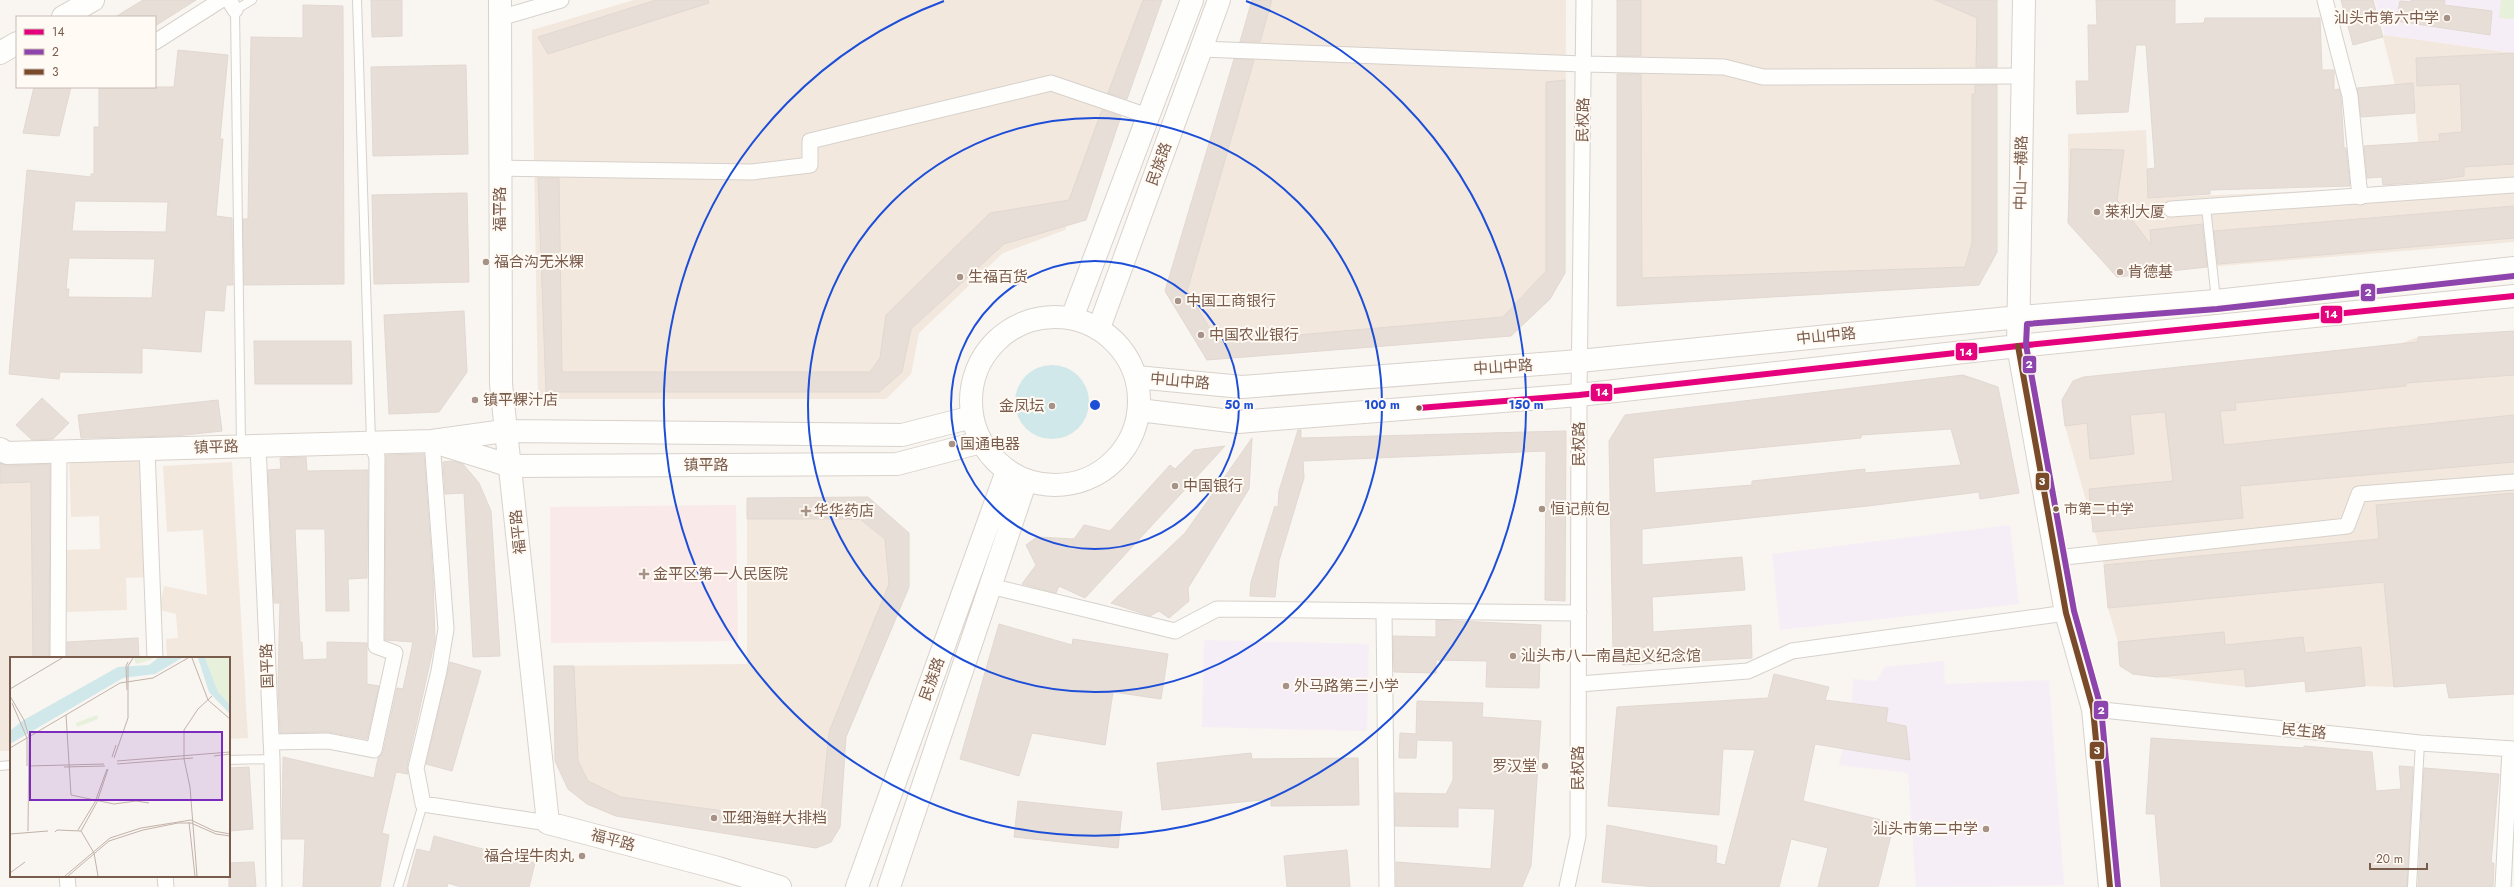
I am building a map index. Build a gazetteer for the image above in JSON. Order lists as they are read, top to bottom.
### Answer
{
  "streets": {
    "street": [
      "民权路",
      "民族路",
      "中山一横路",
      "福平路",
      "中山中路",
      "镇平路",
      "国平路",
      "民生路"
    ]
  },
  "crossings": [
    ["民权路", "中山中路"],
    ["中山一横路", "中山中路"],
    ["中山一横路", "民生路"],
    ["福平路", "镇平路"],
    ["镇平路", "国平路"]
  ],
  "places": {
    "other": [
      "汕头市第六中学",
      "莱利大厦",
      "福合沟无米粿",
      "肯德基",
      "生福百货",
      "中国工商银行",
      "中国农业银行",
      "镇平粿汁店",
      "金凤坛",
      "国通电器",
      "中国银行",
      "恒记煎包",
      "市第二中学",
      "汕头市八一南昌起义纪念馆",
      "外马路第三小学",
      "罗汉堂",
      "亚细海鲜大排档",
      "汕头市第二中学",
      "福合埕牛肉丸"
    ],
    "health": ["华华药店", "金平区第一人民医院"]
  },
  "lines": ["transit line 2", "transit line 14", "transit line 3"],
  "legend": ["14", "2", "3"],
  "scale_bar": "20 m",
  "rings": ["50 m", "100 m", "150 m"]
}
